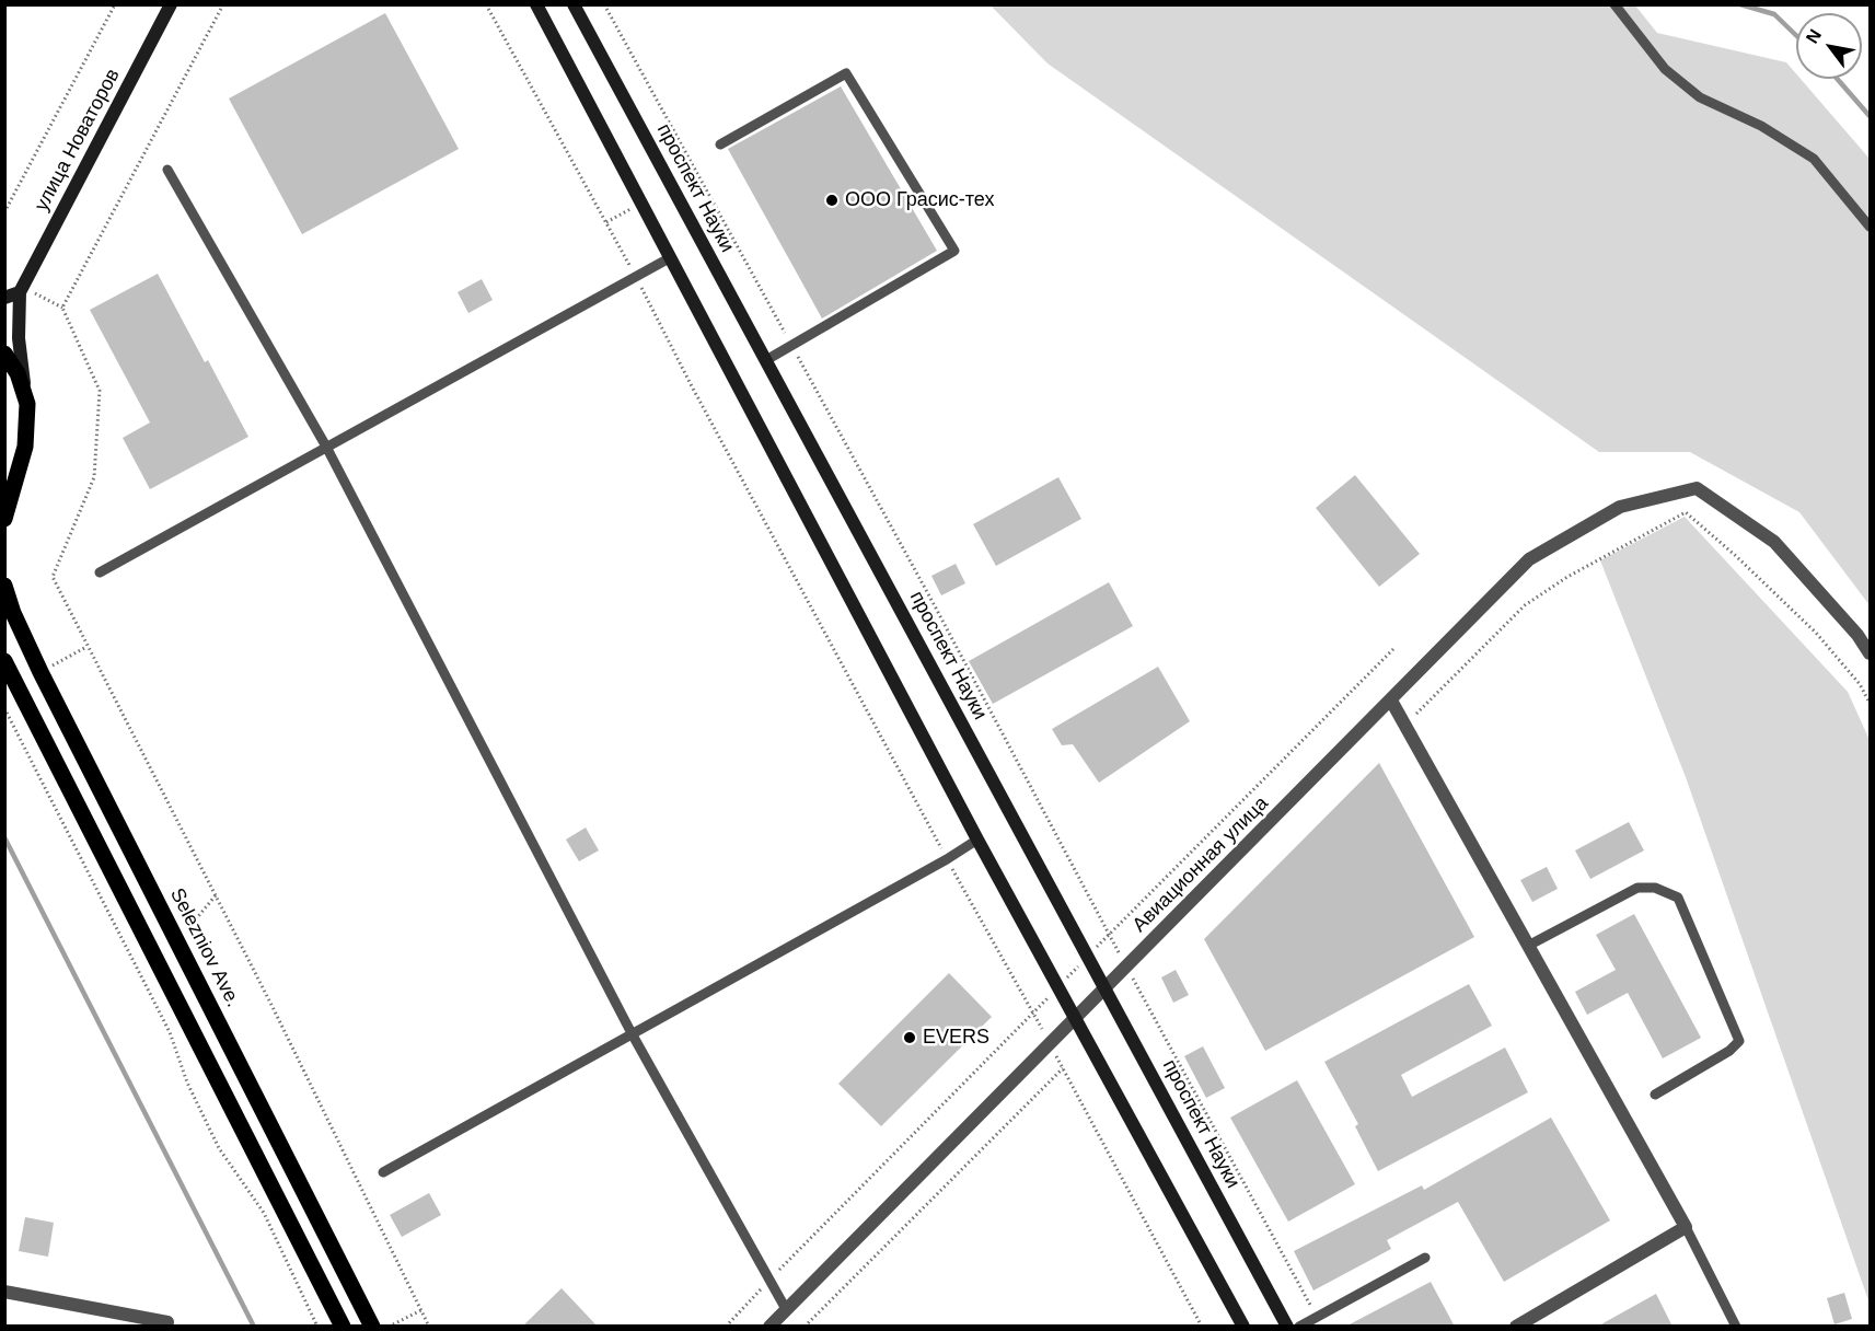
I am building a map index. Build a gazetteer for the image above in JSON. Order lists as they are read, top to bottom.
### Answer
{
  "streets": {
    "main road": ["Selezniov Ave."],
    "street": ["улица Новаторов", "проспект Науки", "Авиационная улица"]
  },
  "crossings": [
    ["проспект Науки", "Авиационная улица"]
  ],
  "places": ["ООО Грасис-тех", "EVERS"],
  "north": "top left"
}
